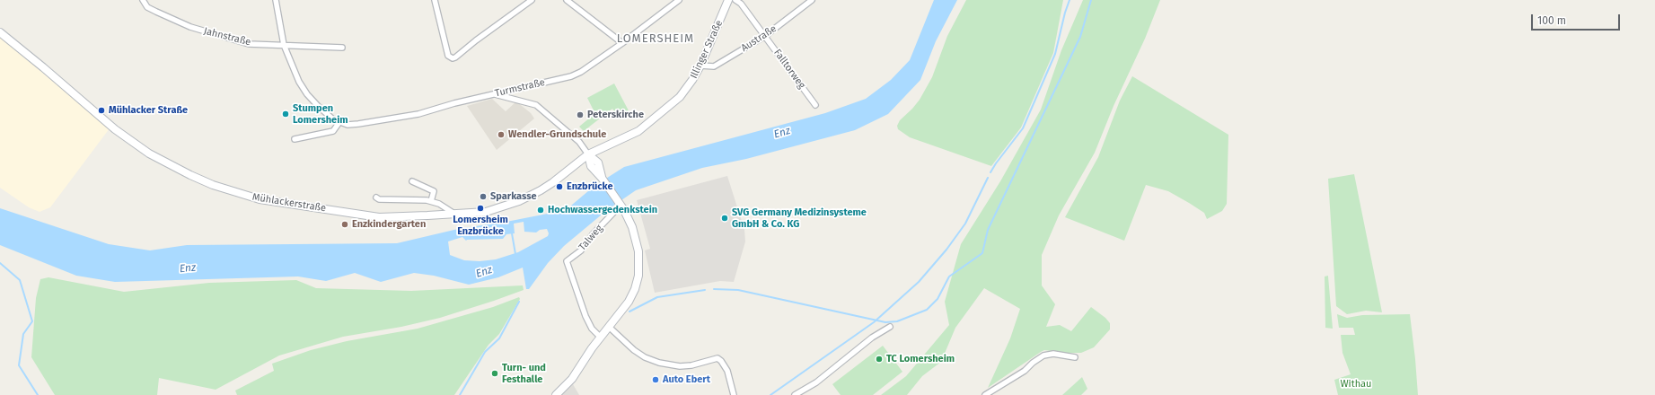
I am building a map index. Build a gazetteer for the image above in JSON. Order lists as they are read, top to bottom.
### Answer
{
  "streets": {
    "street": [
      "Jahnstraße",
      "Austraße",
      "Illinger Straße",
      "Falltorweg",
      "Turmstraße",
      "Mühlackerstraße",
      "Talweg"
    ]
  },
  "crossings": [
    ["Austraße", "Illinger Straße"],
    ["Austraße", "Falltorweg"],
    ["Illinger Straße", "Mühlackerstraße"]
  ],
  "districts": ["LOMERSHEIM"],
  "water": ["Enz"],
  "parks": ["Withau"],
  "places": [
    "Mühlacker Straße",
    "Stumpen Lomersheim",
    "Peterskirche",
    "Wendler-Grundschule",
    "Enzbrücke",
    "Sparkasse",
    "Lomersheim Enzbrücke",
    "Hochwassergedenkstein",
    "SVG Germany Medizinsysteme GmbH & Co. KG",
    "Enzkindergarten",
    "TC Lomersheim",
    "Turn- und Festhalle",
    "Auto Ebert"
  ],
  "scale_bar": "100 m"
}
